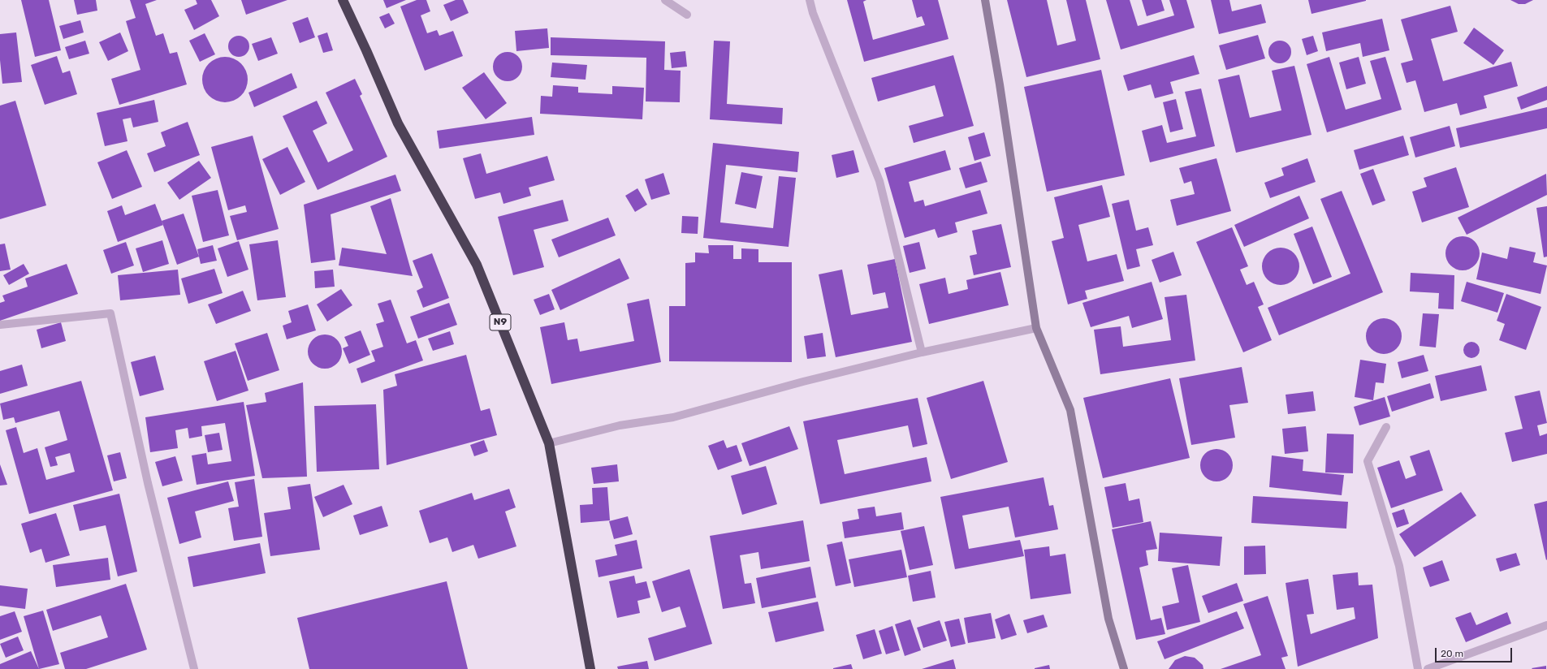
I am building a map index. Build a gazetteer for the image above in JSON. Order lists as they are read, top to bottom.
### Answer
{
  "streets": {
    "highway": ["N9"]
  },
  "scale_bar": "20 m"
}
